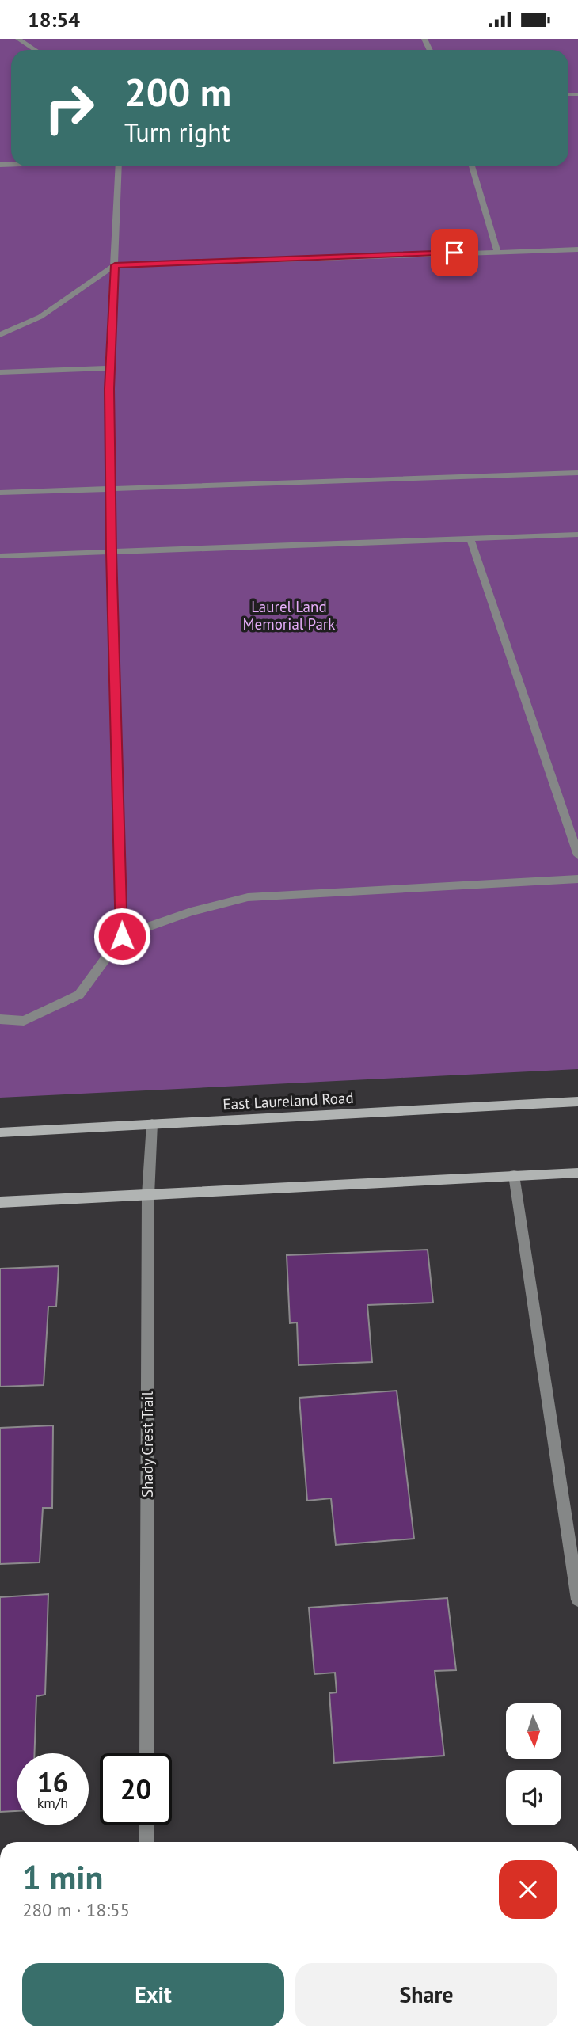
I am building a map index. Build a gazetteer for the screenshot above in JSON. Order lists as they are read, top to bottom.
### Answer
{
  "streets": {
    "main road": ["East Laureland Road"],
    "street": ["Shady Crest Trail"]
  },
  "crossings": [
    ["East Laureland Road", "Shady Crest Trail"]
  ],
  "parks": ["Laurel Land Memorial Park"],
  "north": "bottom",
  "page": {
    "status": "18:54",
    "turn": ["200 m", "Turn right"],
    "speed": "16 km/h",
    "limit": "20",
    "heading": ["1 min", "280 m · 18:55"],
    "buttons": ["Exit", "Share"]
  }
}
